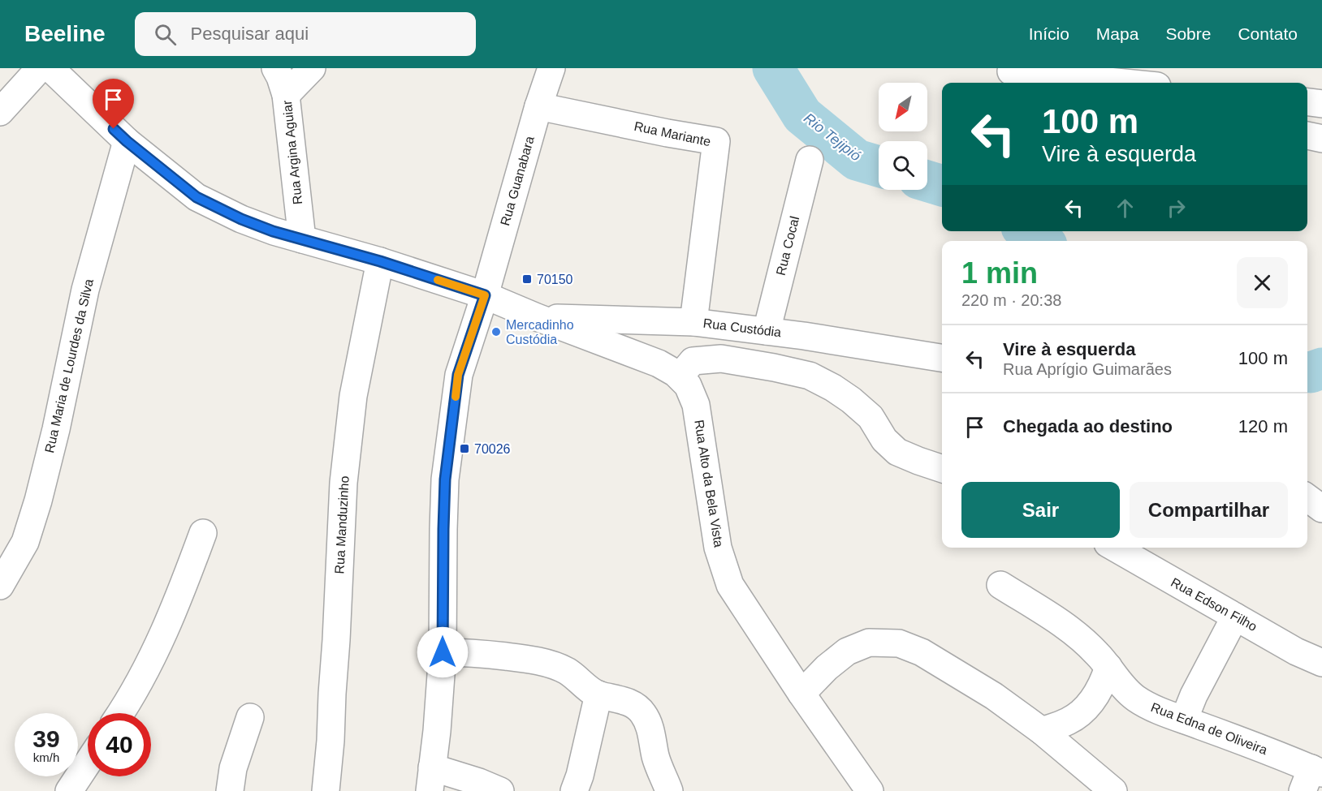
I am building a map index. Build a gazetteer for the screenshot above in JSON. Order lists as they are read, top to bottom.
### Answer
{
  "streets": {
    "street": [
      "Rua Mariante",
      "Rua Argina Aguiar",
      "Rua Guanabara",
      "Rua Cocal",
      "Rua Custódia",
      "Rua Maria de Lourdes da Silva",
      "Rua Alto da Bela Vista",
      "Rua Manduzinho",
      "Rua Edson Filho",
      "Rua Edna de Oliveira"
    ]
  },
  "crossings": [
    ["Rua Mariante", "Rua Guanabara"],
    ["Rua Mariante", "Rua Custódia"],
    ["Rua Argina Aguiar", "Rua Alto da Bela Vista"],
    ["Rua Guanabara", "Rua Alto da Bela Vista"],
    ["Rua Cocal", "Rua Custódia"],
    ["Rua Custódia", "Rua Alto da Bela Vista"],
    ["Rua Maria de Lourdes da Silva", "Rua Alto da Bela Vista"],
    ["Rua Alto da Bela Vista", "Rua Manduzinho"]
  ],
  "water": ["Rio Tejipió"],
  "places": {
    "transit": ["70150", "70026"],
    "other": ["Mercadinho Custódia"]
  },
  "north": "bottom left",
  "page": {
    "header": "Beeline",
    "search": "Pesquisar aqui",
    "nav": [
      "Início",
      "Mapa",
      "Sobre",
      "Contato"
    ],
    "turn": ["100 m", "Vire à esquerda"],
    "heading": ["1 min", "220 m · 20:38"],
    "list": [
      {
        "name": "Vire à esquerda",
        "note": "Rua Aprígio Guimarães",
        "value": "100 m"
      },
      {
        "name": "Chegada ao destino",
        "value": "120 m"
      }
    ],
    "buttons": ["Sair", "Compartilhar"],
    "speed": "39 km/h",
    "limit": "40"
  }
}
